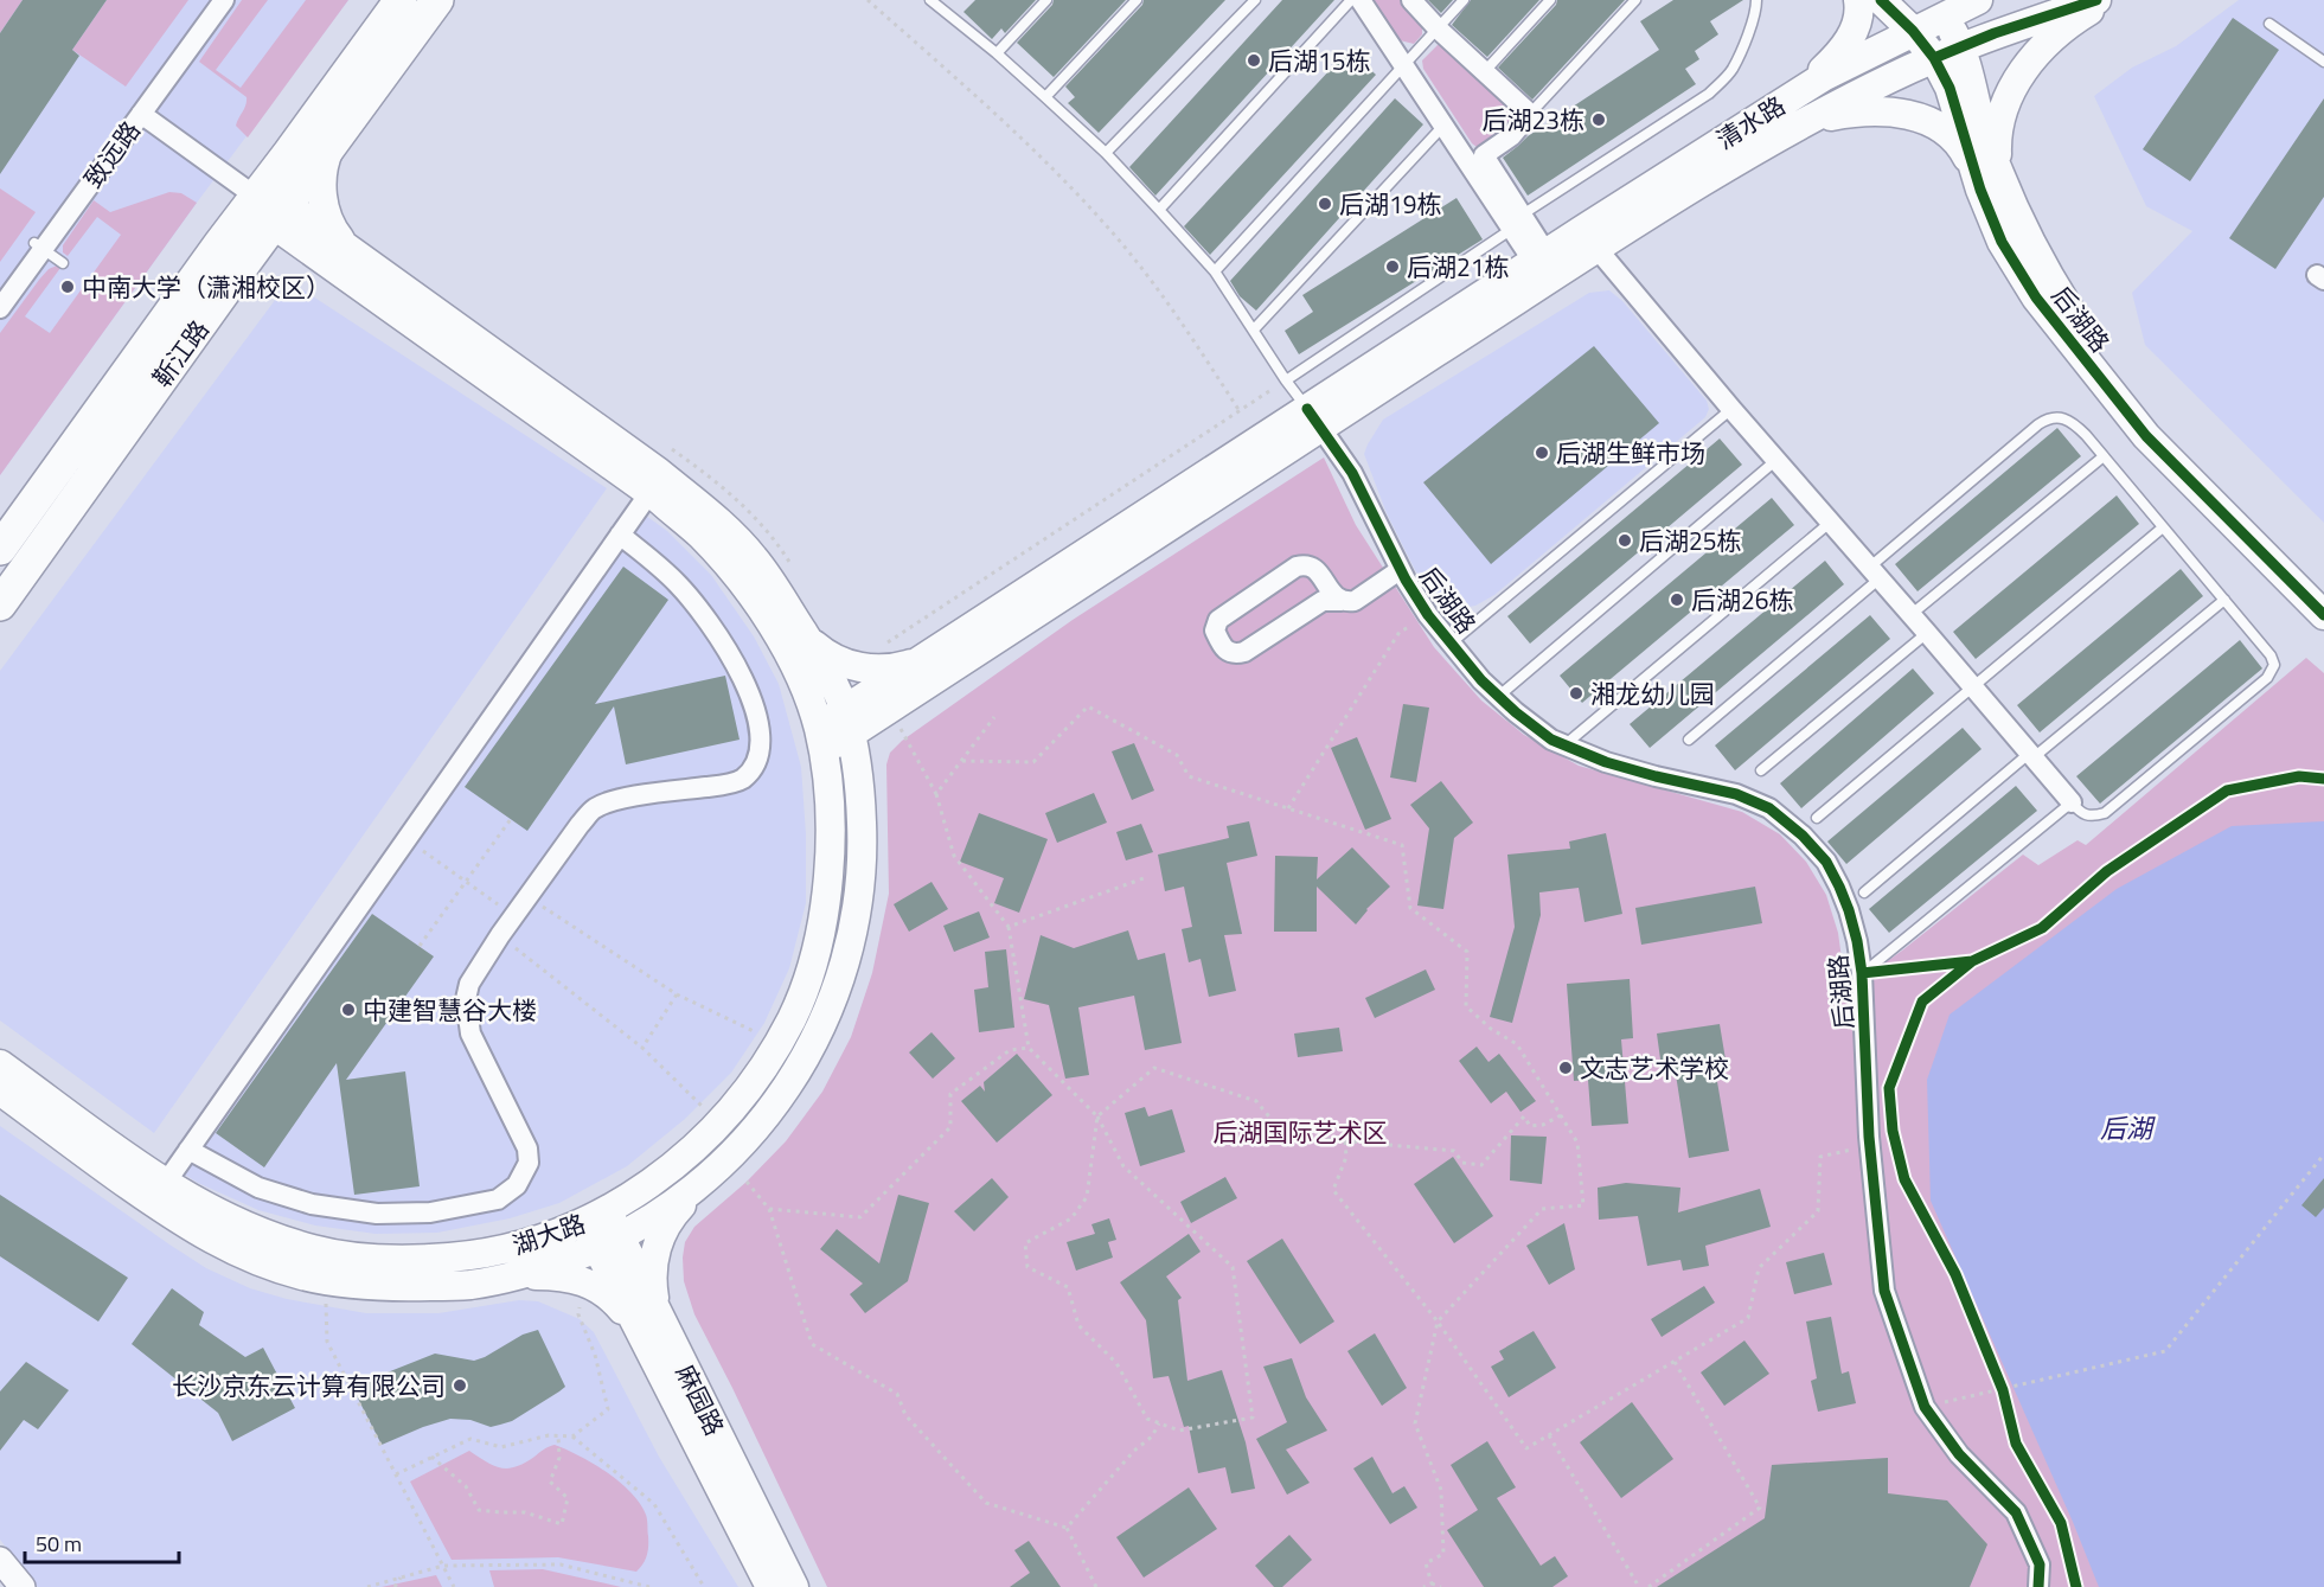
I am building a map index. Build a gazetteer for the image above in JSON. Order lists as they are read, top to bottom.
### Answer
{
  "streets": {
    "main road": [
      "清水路",
      "后湖路",
      "靳江路",
      "湖大路",
      "麻园路"
    ],
    "street": ["致远路"]
  },
  "crossings": [
    ["清水路", "后湖路"],
    ["靳江路", "湖大路"],
    ["湖大路", "麻园路"]
  ],
  "water": ["后湖"],
  "parks": ["后湖国际艺术区"],
  "places": [
    "后湖15栋",
    "后湖23栋",
    "后湖19栋",
    "后湖21栋",
    "中南大学（潇湘校区）",
    "后湖生鲜市场",
    "后湖25栋",
    "后湖26栋",
    "湘龙幼儿园",
    "中建智慧谷大楼",
    "文志艺术学校",
    "长沙京东云计算有限公司"
  ],
  "scale_bar": "50 m"
}
